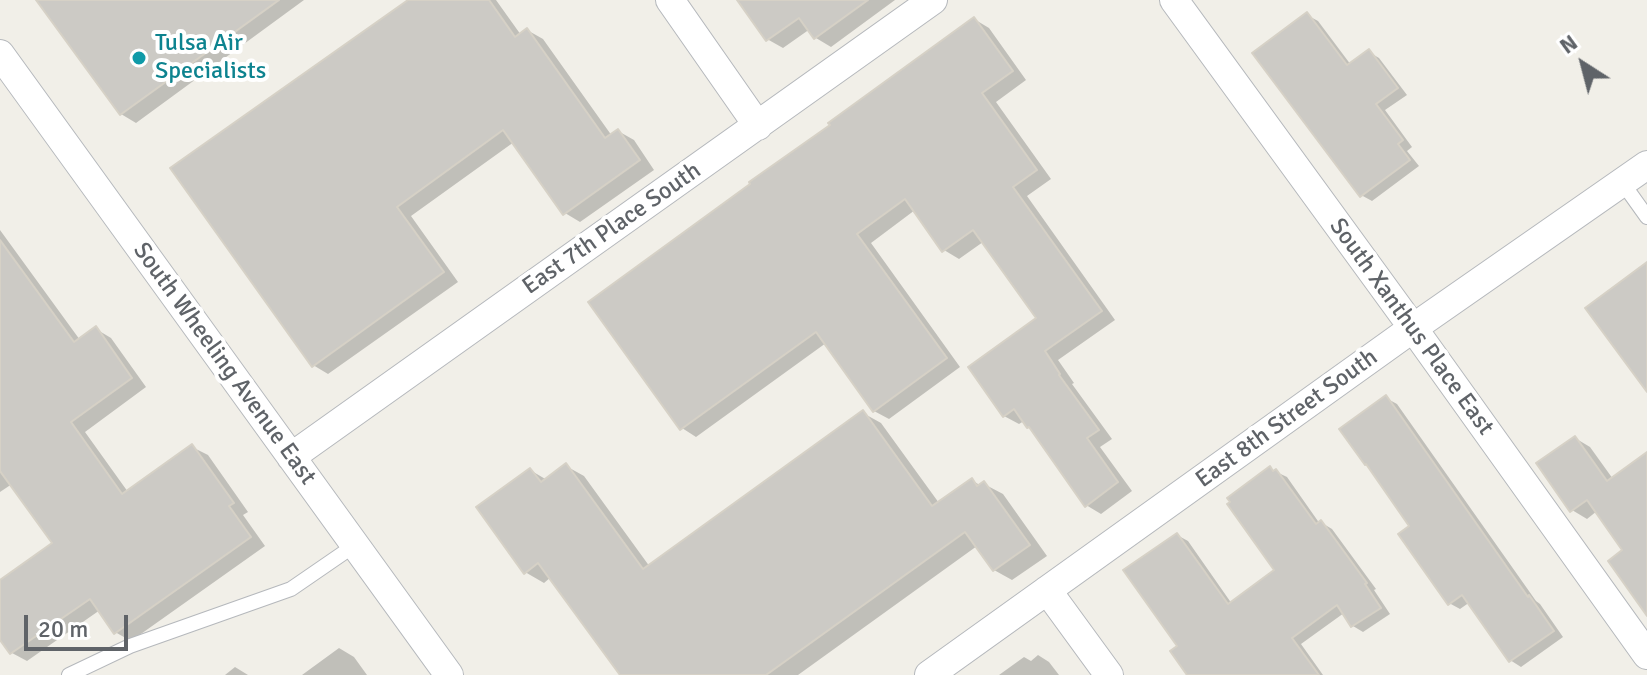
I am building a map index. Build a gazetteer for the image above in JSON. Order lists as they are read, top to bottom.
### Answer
{
  "streets": {
    "street": [
      "East 7th Place South",
      "South Xanthus Place East",
      "South Wheeling Avenue East",
      "East 8th Street South"
    ]
  },
  "crossings": [
    ["East 7th Place South", "South Wheeling Avenue East"],
    ["South Xanthus Place East", "East 8th Street South"]
  ],
  "places": ["Tulsa Air Specialists"],
  "scale_bar": "20 m",
  "north": "top left"
}
